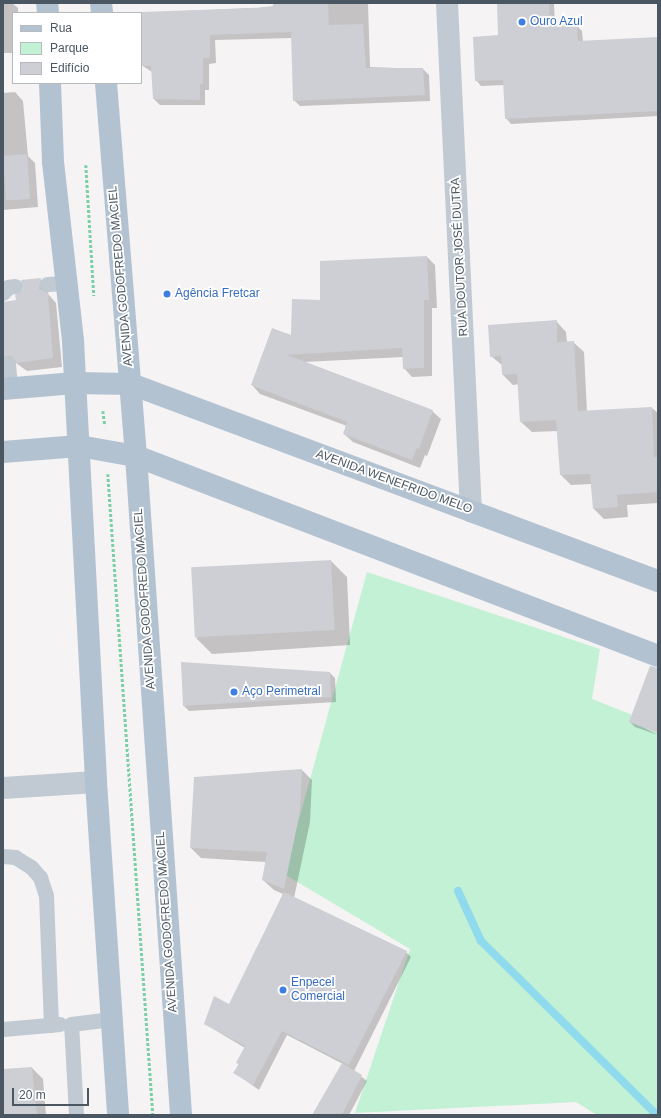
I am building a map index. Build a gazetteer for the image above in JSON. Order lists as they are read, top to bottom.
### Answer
{
  "streets": {
    "main road": ["AVENIDA GODOFREDO MACIEL", "AVENIDA WENEFRIDO MELO"],
    "street": ["RUA DOUTOR JOSÉ DUTRA"]
  },
  "crossings": [
    ["RUA DOUTOR JOSÉ DUTRA", "AVENIDA WENEFRIDO MELO"],
    ["AVENIDA GODOFREDO MACIEL", "AVENIDA WENEFRIDO MELO"]
  ],
  "places": [
    "Ouro Azul",
    "Agência Fretcar",
    "Aço Perimetral",
    "Enpecel Comercial"
  ],
  "legend": ["Rua", "Parque", "Edifício"],
  "scale_bar": "20 m"
}
